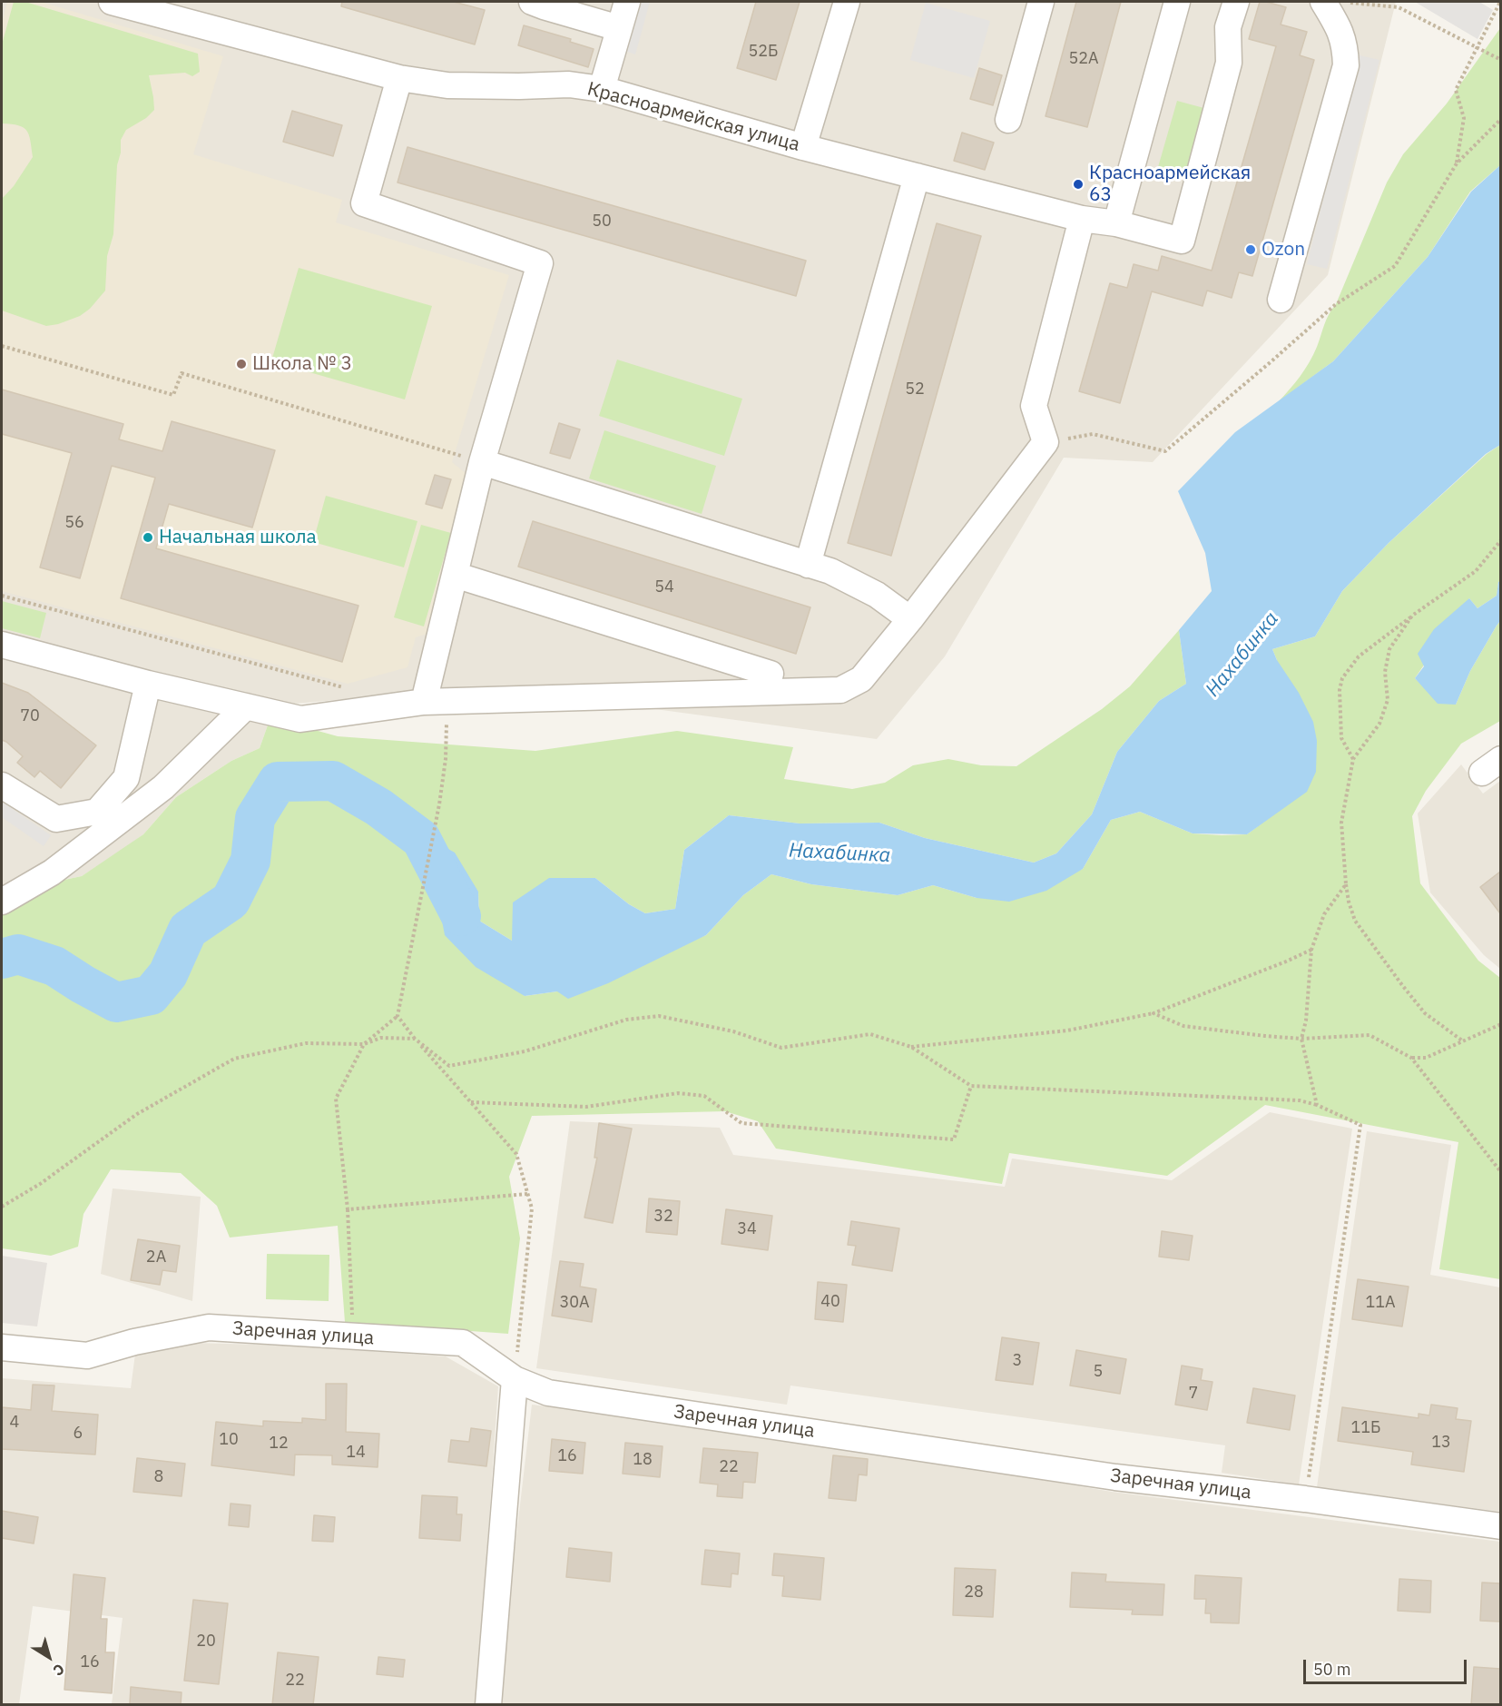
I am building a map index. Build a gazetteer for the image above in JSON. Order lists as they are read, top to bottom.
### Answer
{
  "streets": {
    "street": ["Красноармейская улица", "Заречная улица"]
  },
  "water": ["Нахабинка"],
  "places": [
    "Красноармейская 63",
    "Ozon",
    "Школа № 3",
    "Начальная школа"
  ],
  "house_numbers": [
    "52Б",
    "52А",
    "50",
    "52",
    "56",
    "54",
    "70",
    "32",
    "34",
    "2А",
    "40",
    "30А",
    "11А",
    "3",
    "5",
    "7",
    "4",
    "11Б",
    "6",
    "10",
    "13",
    "12",
    "14",
    "16",
    "18",
    "22",
    "8",
    "28",
    "20",
    "16",
    "22"
  ],
  "scale_bar": "50 m",
  "north": "bottom right"
}
